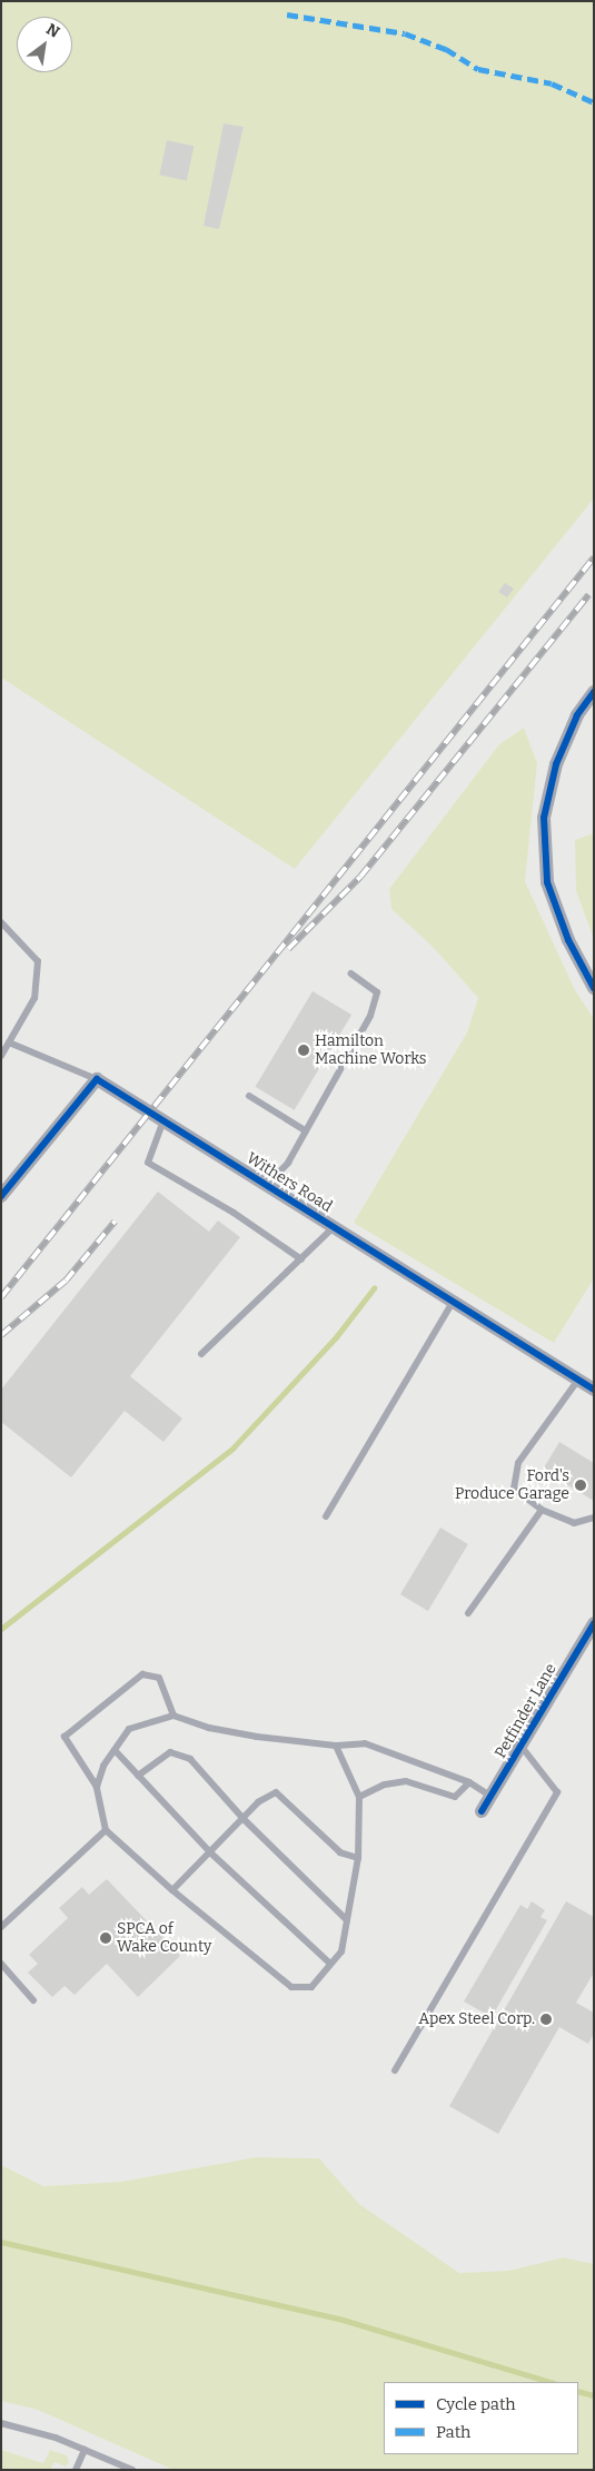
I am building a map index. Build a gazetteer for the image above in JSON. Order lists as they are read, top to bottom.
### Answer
{
  "streets": {
    "street": ["Withers Road", "Petfinder Lane"]
  },
  "places": [
    "Hamilton Machine Works",
    "Ford's Produce Garage",
    "SPCA of Wake County",
    "Apex Steel Corp."
  ],
  "legend": ["Cycle path", "Path"],
  "north": "top right"
}
